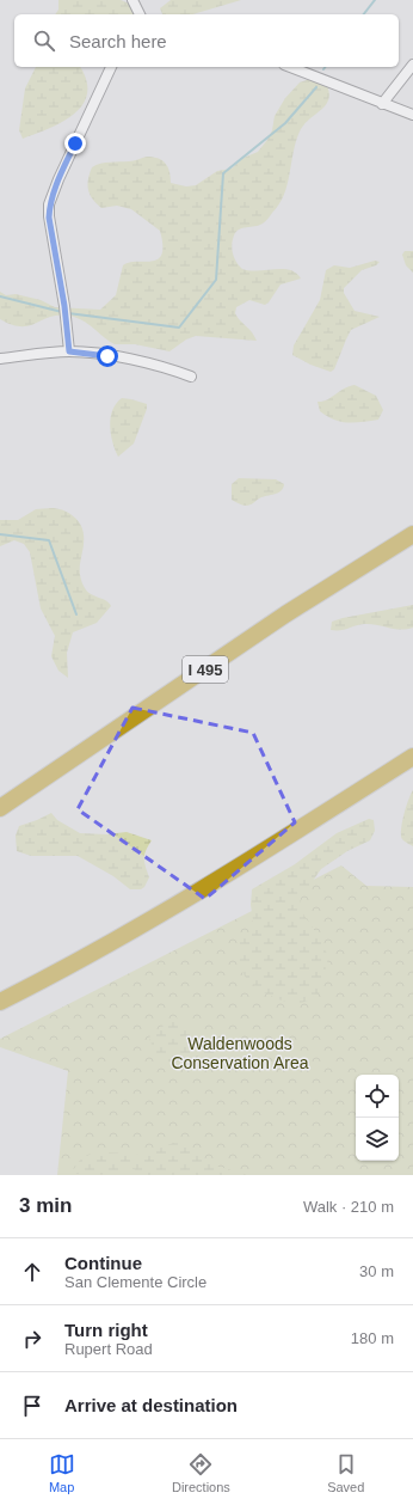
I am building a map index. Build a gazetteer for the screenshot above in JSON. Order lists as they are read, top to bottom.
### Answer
{
  "streets": {
    "highway": ["I 495"]
  },
  "parks": ["Waldenwoods Conservation Area"],
  "page": {
    "search": "Search here",
    "heading": ["3 min", "Walk · 210 m"],
    "list": [
      ["Continue", "San Clemente Circle", "30 m"],
      ["Turn right", "Rupert Road", "180 m"],
      "Arrive at destination"
    ],
    "nav": ["Map", "Directions", "Saved"]
  }
}
